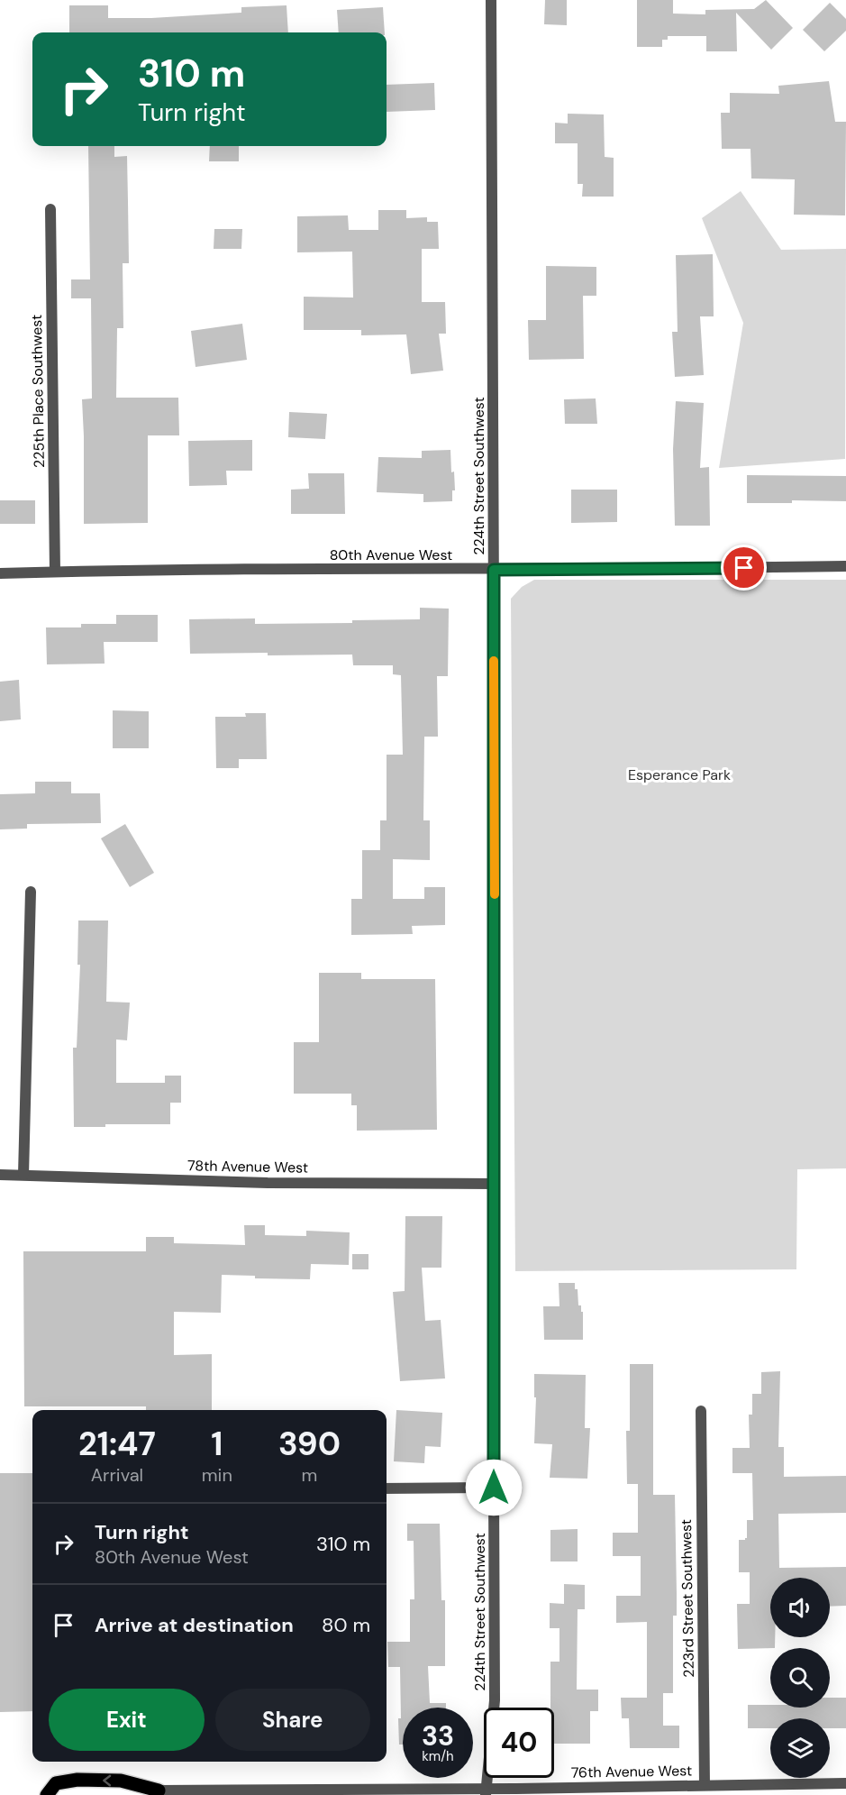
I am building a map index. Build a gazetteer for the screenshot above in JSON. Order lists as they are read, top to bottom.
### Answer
{
  "streets": {
    "street": [
      "225th Place Southwest",
      "224th Street Southwest",
      "80th Avenue West",
      "78th Avenue West",
      "223rd Street Southwest",
      "76th Avenue West"
    ]
  },
  "crossings": [
    ["225th Place Southwest", "80th Avenue West"],
    ["224th Street Southwest", "80th Avenue West"],
    ["224th Street Southwest", "78th Avenue West"],
    ["224th Street Southwest", "76th Avenue West"],
    ["223rd Street Southwest", "76th Avenue West"]
  ],
  "parks": ["Esperance Park"],
  "page": {
    "turn": ["310 m", "Turn right"],
    "eta": [
      "21:47",
      "Arrival",
      "1",
      "min",
      "390",
      "m"
    ],
    "list": [
      {
        "name": "Turn right",
        "note": "80th Avenue West",
        "value": "310 m"
      },
      {
        "name": "Arrive at destination",
        "value": "80 m"
      }
    ],
    "buttons": ["Exit", "Share"],
    "speed": "33 km/h",
    "limit": "40"
  }
}
